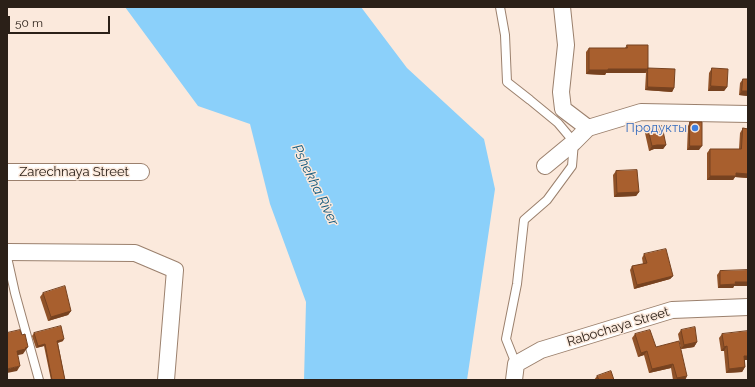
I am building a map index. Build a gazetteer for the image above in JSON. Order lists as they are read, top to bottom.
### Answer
{
  "streets": {
    "street": ["Zarechnaya Street", "Rabochaya Street"]
  },
  "water": ["Pshekha River"],
  "places": ["Продукты"],
  "scale_bar": "50 m"
}
